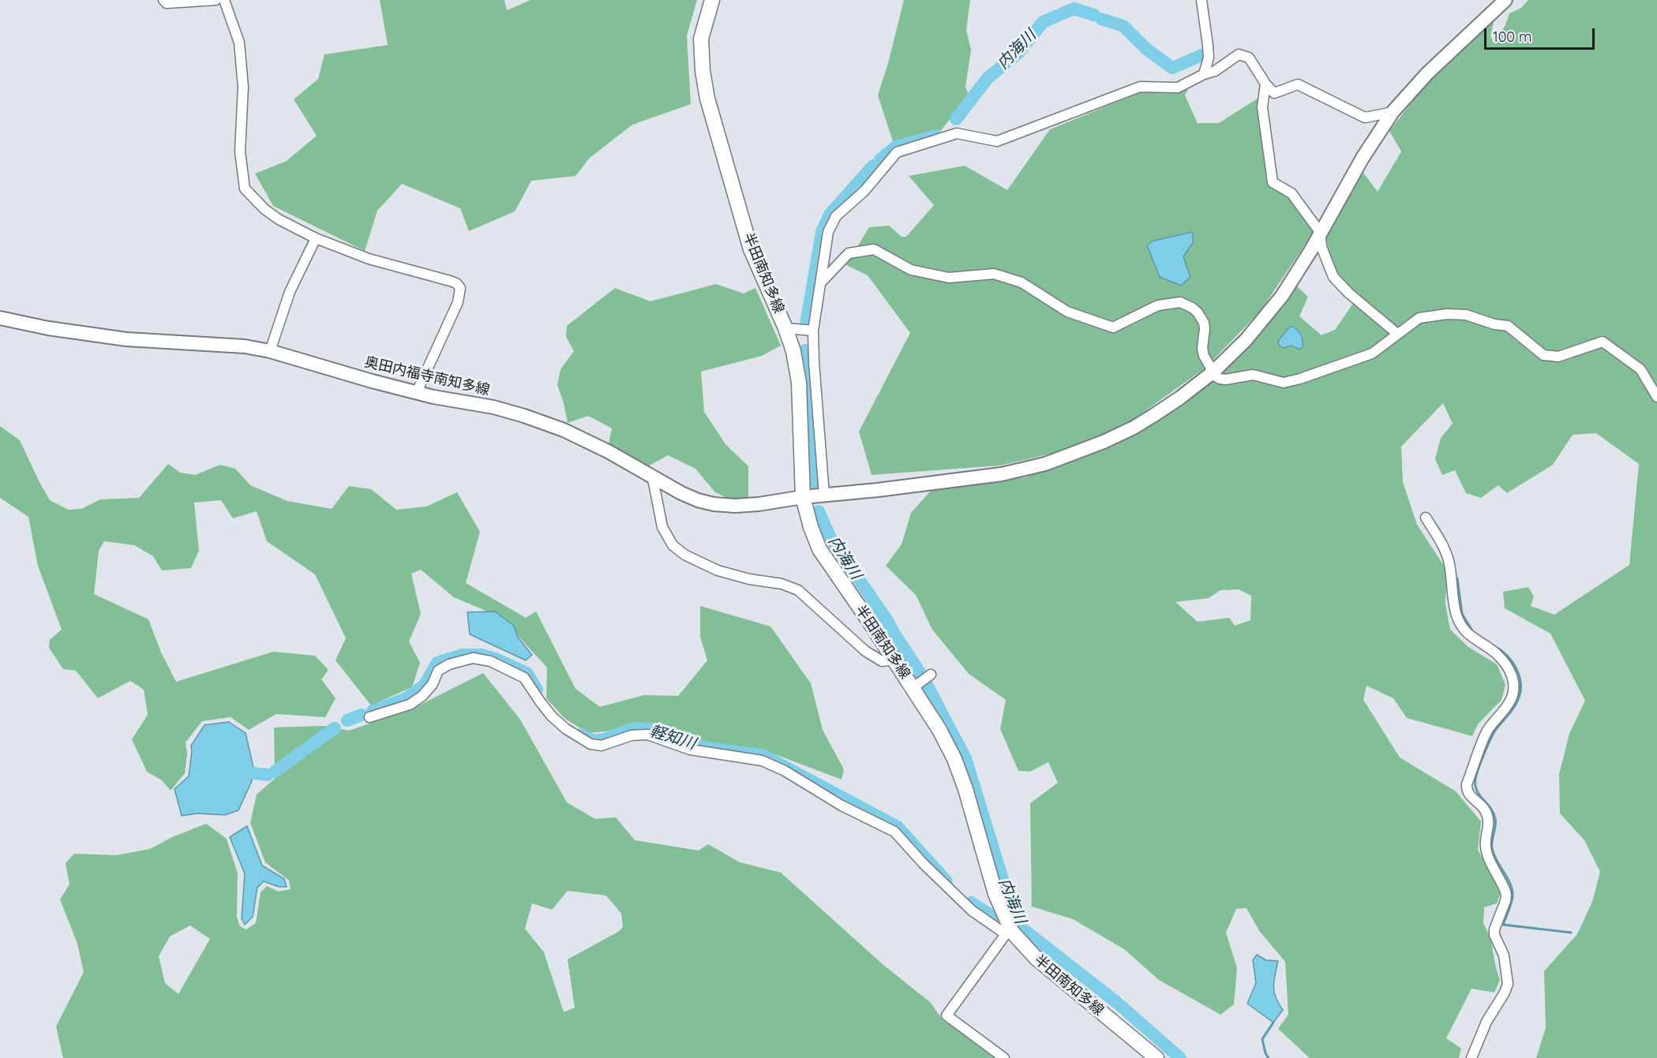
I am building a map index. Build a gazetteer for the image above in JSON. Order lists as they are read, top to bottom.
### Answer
{
  "streets": {
    "main road": ["半田南知多線"],
    "street": ["奥田内福寺南知多線"]
  },
  "crossings": [
    ["半田南知多線", "奥田内福寺南知多線"]
  ],
  "water": ["内海川", "軽知川"],
  "scale_bar": "100 m"
}
